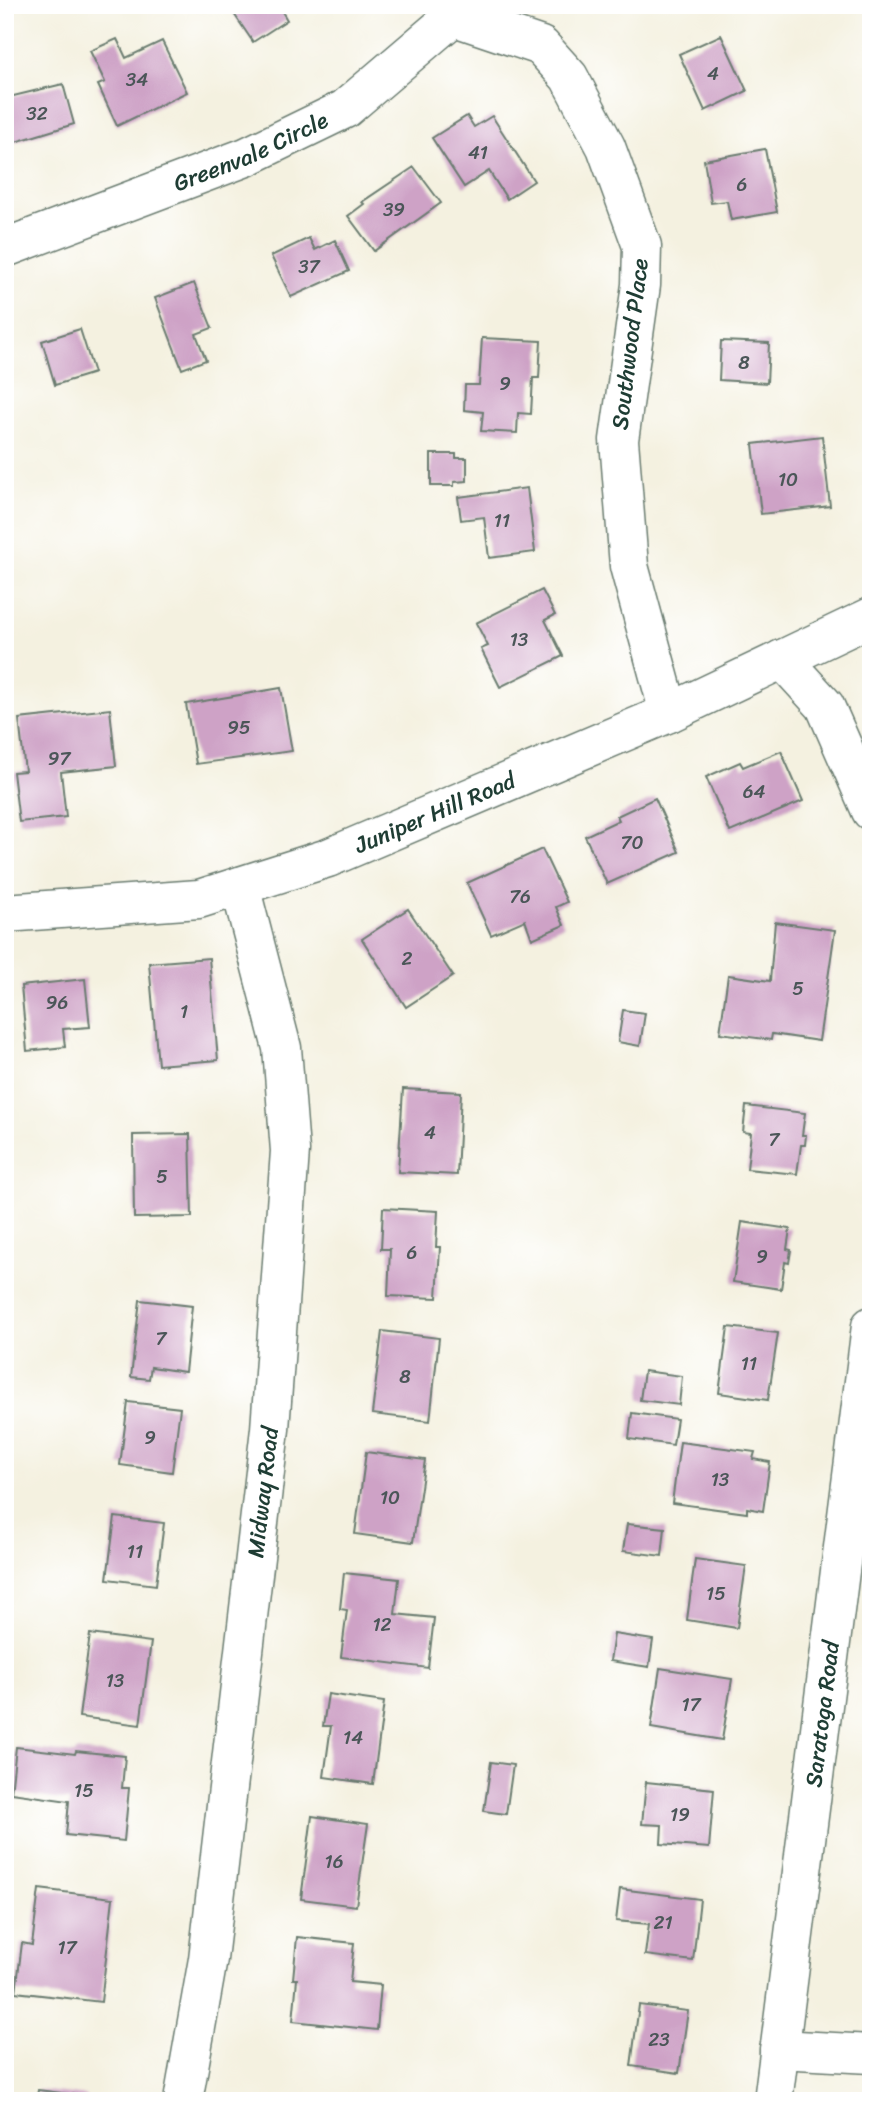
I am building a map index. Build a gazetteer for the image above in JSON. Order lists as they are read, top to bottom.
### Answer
{
  "streets": {
    "street": [
      "Greenvale Circle",
      "Southwood Place",
      "Juniper Hill Road",
      "Midway Road",
      "Saratoga Road"
    ]
  },
  "crossings": [
    ["Greenvale Circle", "Southwood Place"],
    ["Southwood Place", "Juniper Hill Road"],
    ["Juniper Hill Road", "Midway Road"]
  ],
  "house_numbers": [
    "4",
    "34",
    "32",
    "41",
    "6",
    "39",
    "37",
    "8",
    "9",
    "10",
    "11",
    "13",
    "95",
    "97",
    "64",
    "70",
    "76",
    "2",
    "5",
    "96",
    "1",
    "4",
    "7",
    "5",
    "6",
    "9",
    "7",
    "11",
    "8",
    "9",
    "13",
    "10",
    "11",
    "15",
    "12",
    "13",
    "17",
    "14",
    "15",
    "19",
    "16",
    "21",
    "17",
    "23"
  ]
}
